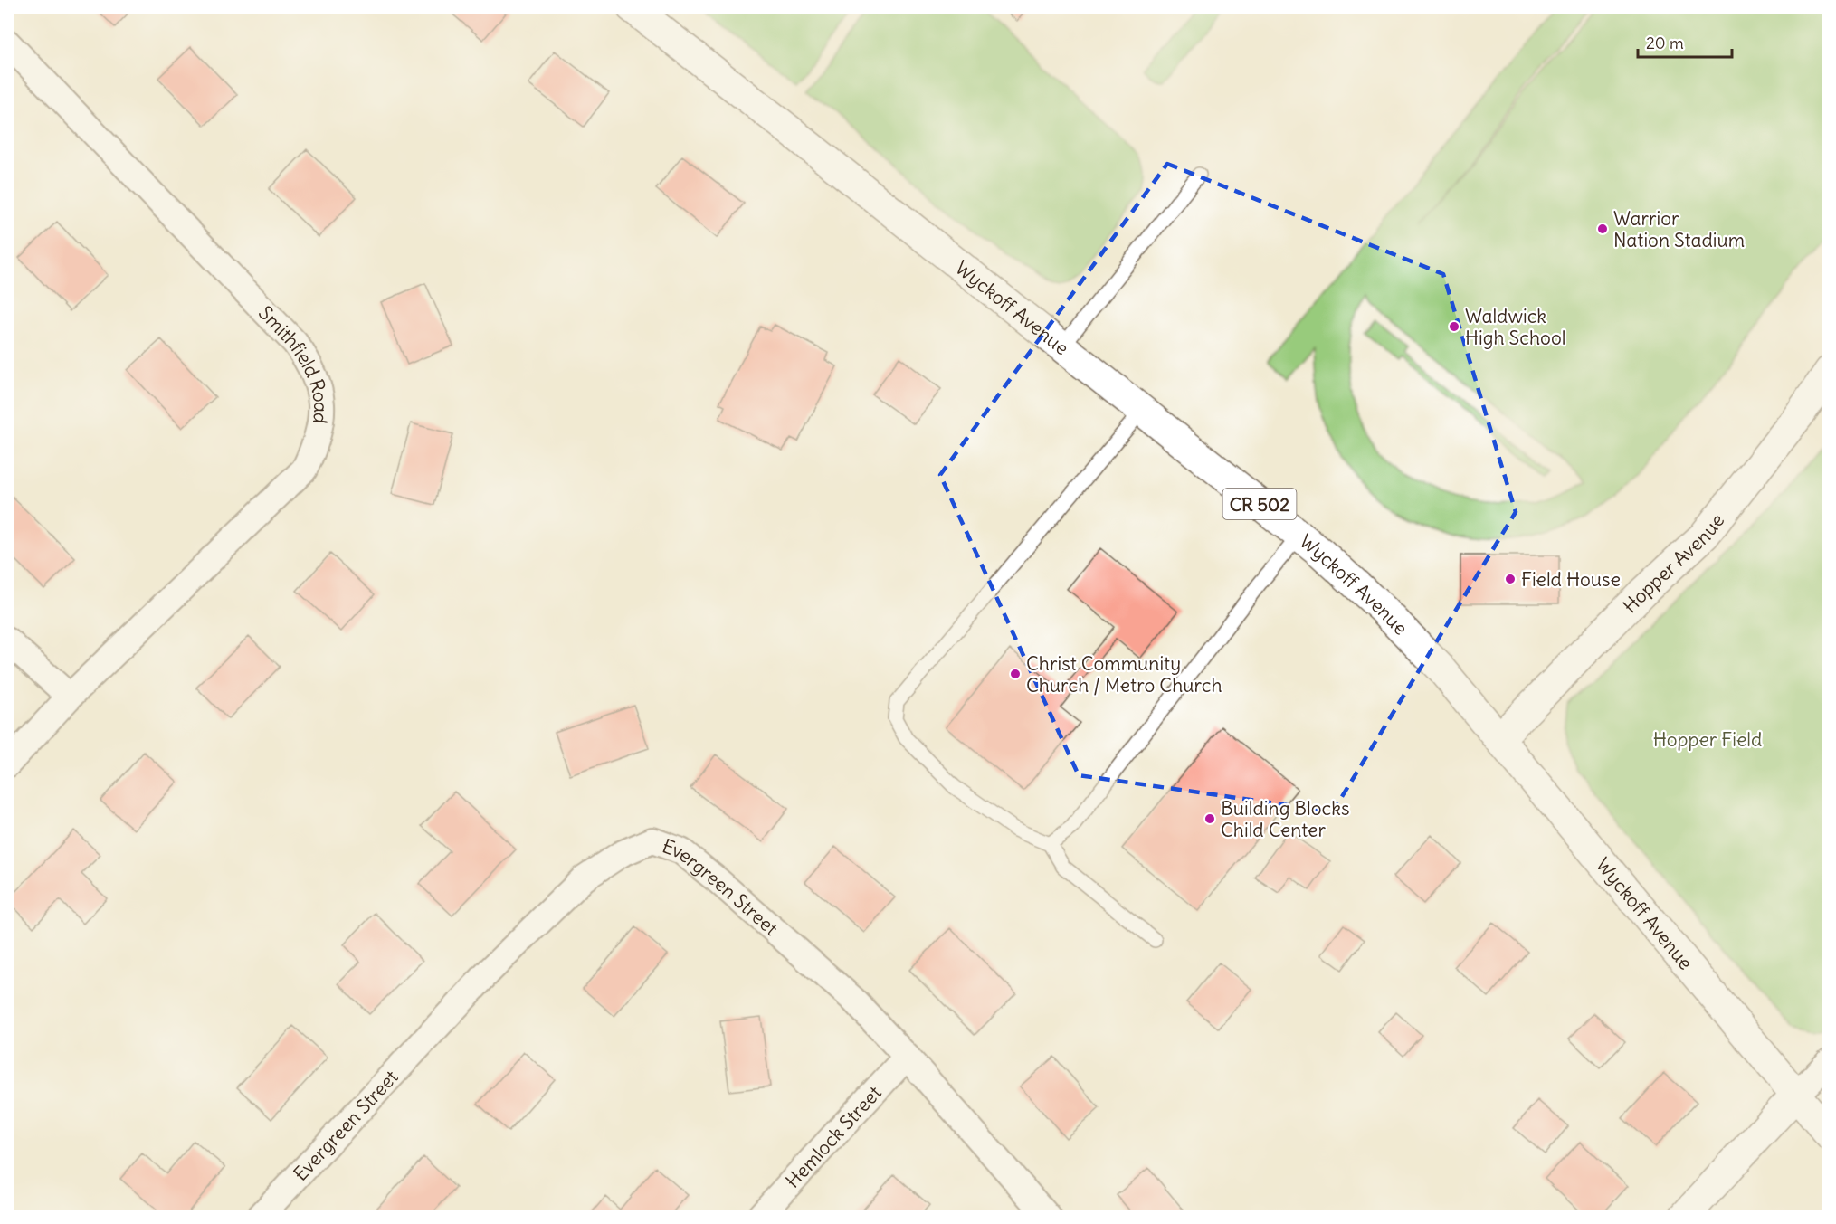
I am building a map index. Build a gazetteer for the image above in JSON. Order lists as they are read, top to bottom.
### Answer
{
  "streets": {
    "main road": ["Wyckoff Avenue", "CR 502", "Hopper Avenue"],
    "street": ["Smithfield Road", "Evergreen Street", "Hemlock Street"]
  },
  "crossings": [
    ["Wyckoff Avenue", "Hopper Avenue"],
    ["Evergreen Street", "Hemlock Street"]
  ],
  "parks": ["Hopper Field"],
  "places": [
    "Warrior Nation Stadium",
    "Waldwick High School",
    "Field House",
    "Christ Community Church / Metro Church",
    "Building Blocks Child Center"
  ],
  "scale_bar": "20 m"
}
